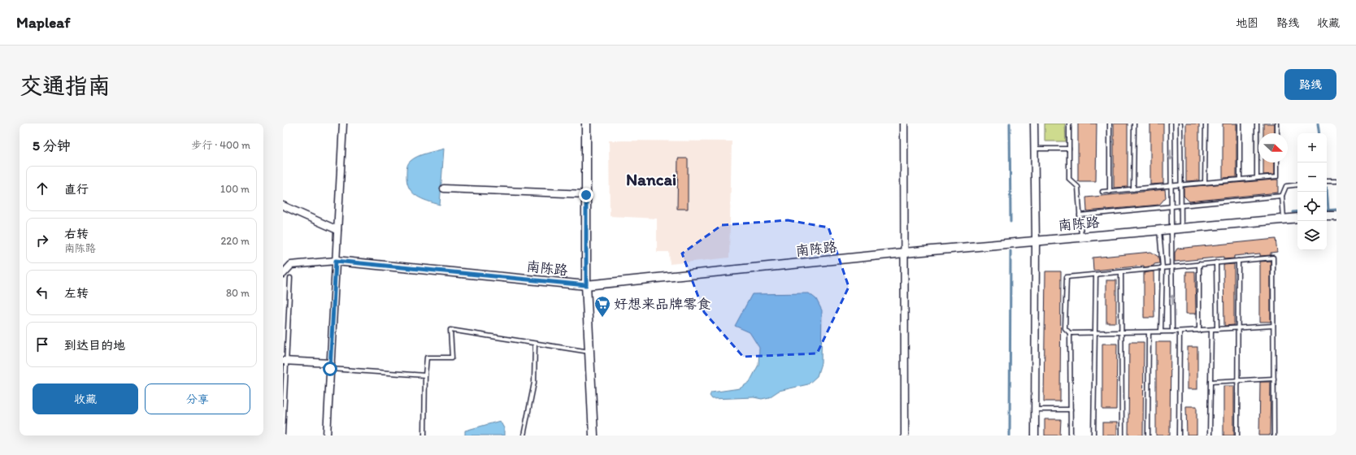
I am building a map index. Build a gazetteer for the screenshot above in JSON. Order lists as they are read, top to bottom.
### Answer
{
  "streets": {
    "street": ["南陈路"]
  },
  "districts": ["Nancai"],
  "places": {
    "supermarket": ["好想来品牌零食"]
  },
  "north": "right",
  "page": {
    "header": "Mapleaf",
    "nav": ["地图", "路线", "收藏"],
    "buttons": [
      "路线",
      ["收藏", "分享"]
    ],
    "title": "交通指南",
    "heading": ["5 分钟", "步行 · 400 m"],
    "map_buttons": ["+", "−"],
    "list": [
      ["直行", "100 m"],
      ["右转", "南陈路", "220 m"],
      ["左转", "80 m"],
      "到达目的地"
    ]
  }
}
